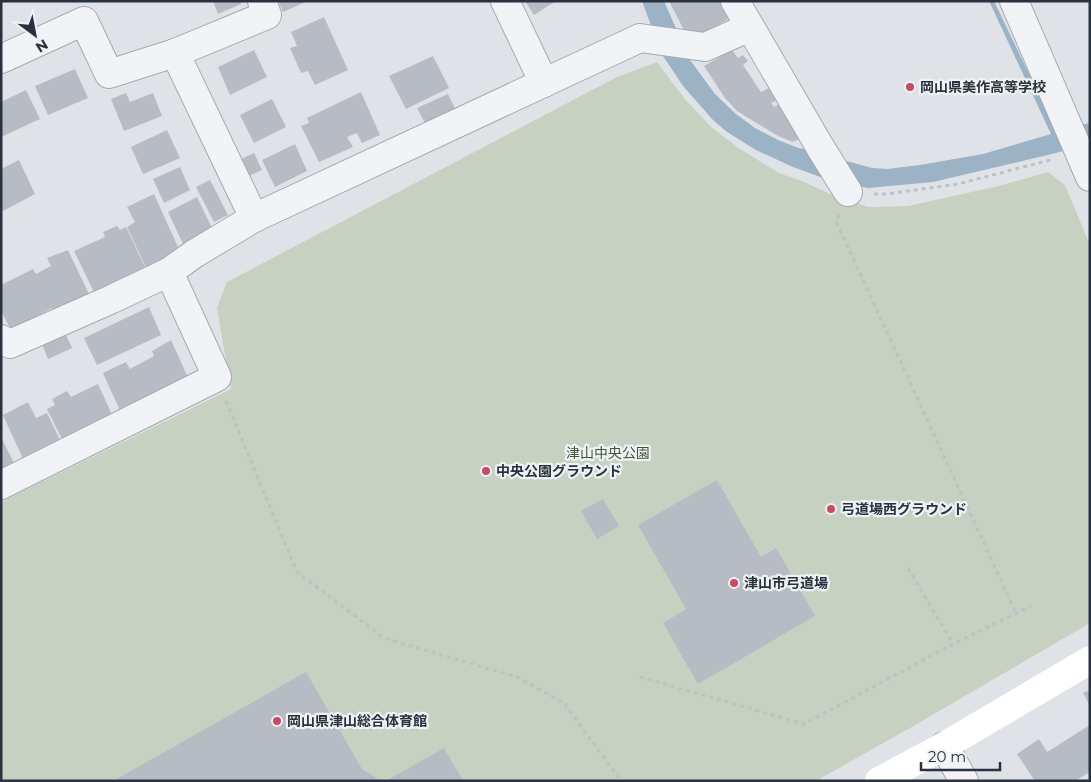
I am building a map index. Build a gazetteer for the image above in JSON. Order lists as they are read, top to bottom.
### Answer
{
  "parks": ["津山中央公園"],
  "places": [
    "岡山県美作高等学校",
    "中央公園グラウンド",
    "弓道場西グラウンド",
    "津山市弓道場",
    "岡山県津山総合体育館"
  ],
  "scale_bar": "20 m",
  "north": "bottom right"
}
